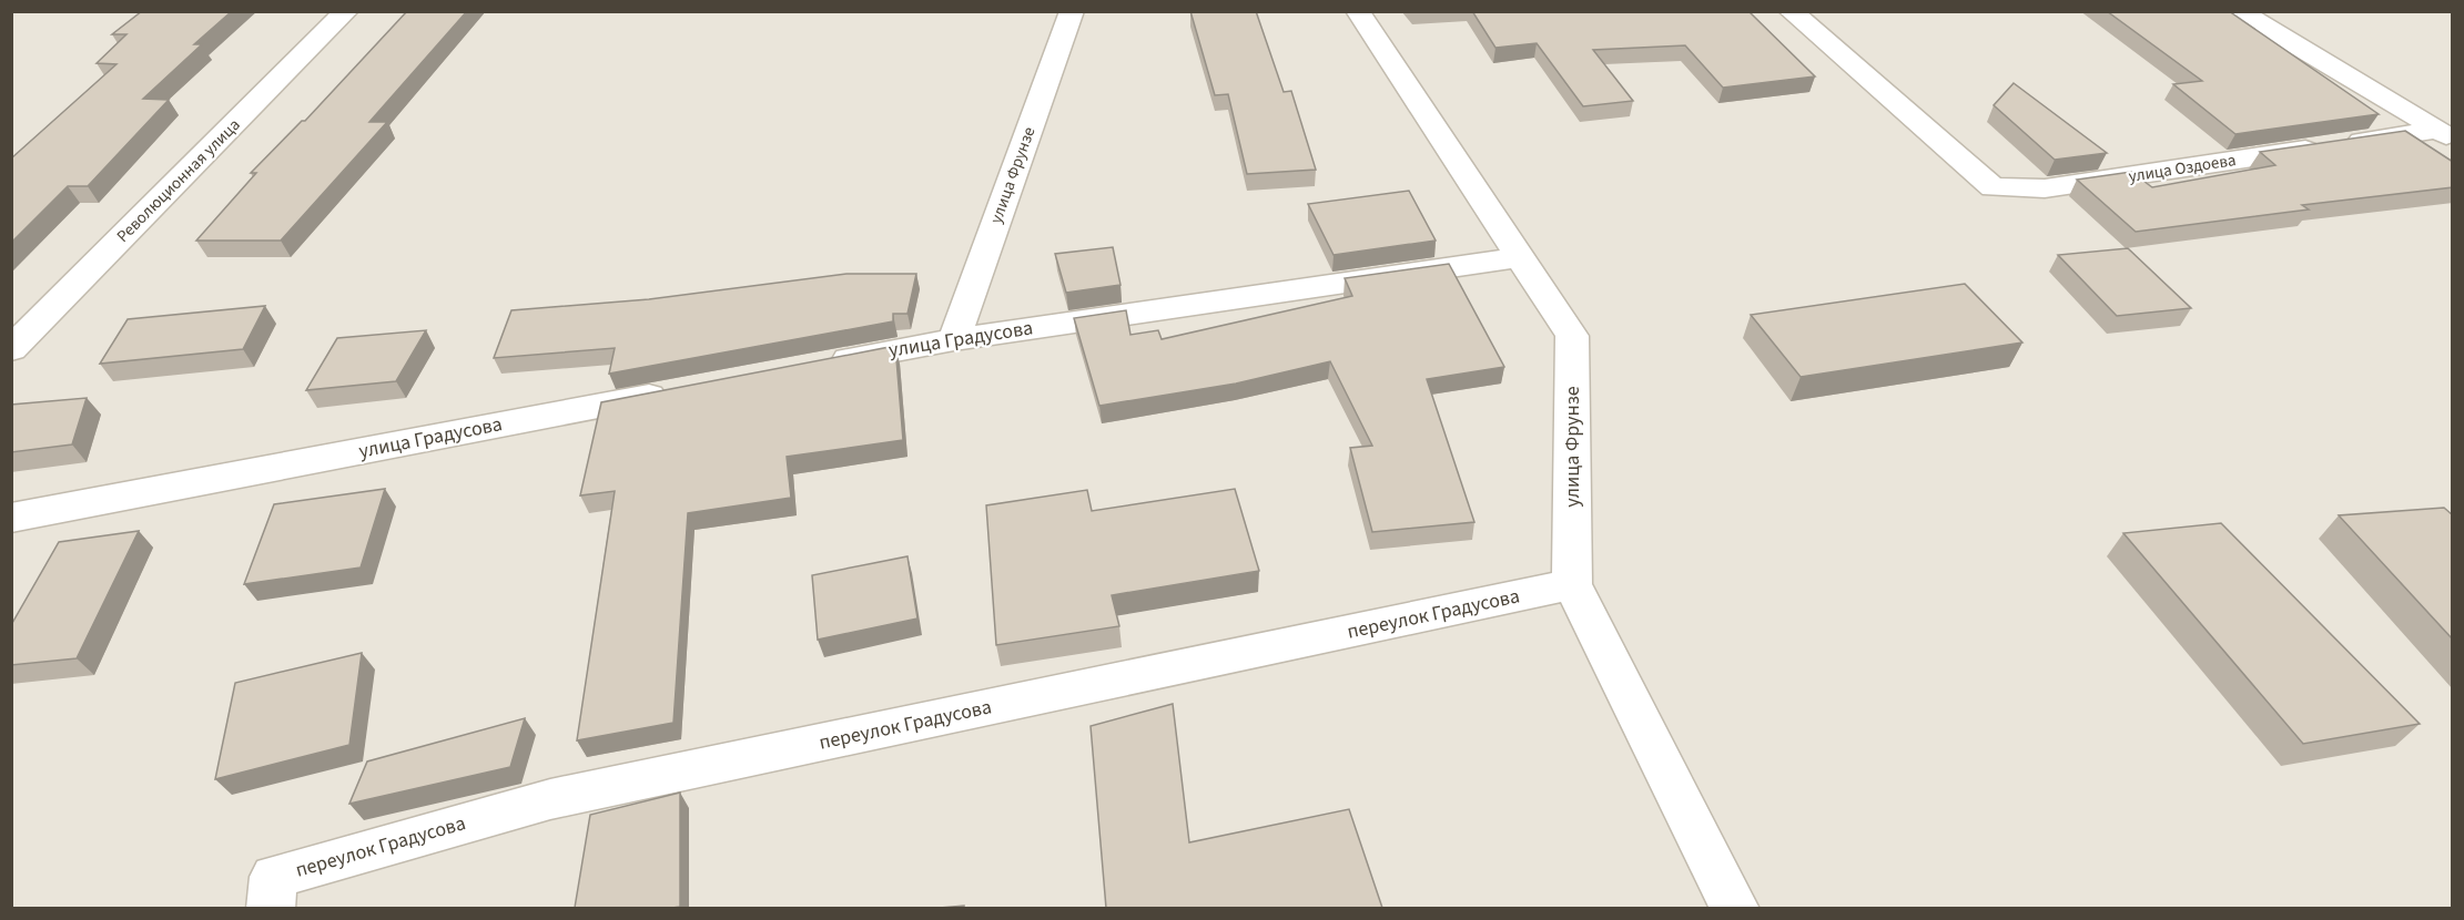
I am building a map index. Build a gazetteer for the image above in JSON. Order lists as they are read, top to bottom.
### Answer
{
  "streets": {
    "street": [
      "улица Оздоева",
      "улица Фрунзе",
      "Революционная улица",
      "улица Градусова",
      "переулок Градусова"
    ]
  },
  "crossings": [
    ["улица Фрунзе", "улица Градусова"],
    ["улица Фрунзе", "переулок Градусова"]
  ]
}
